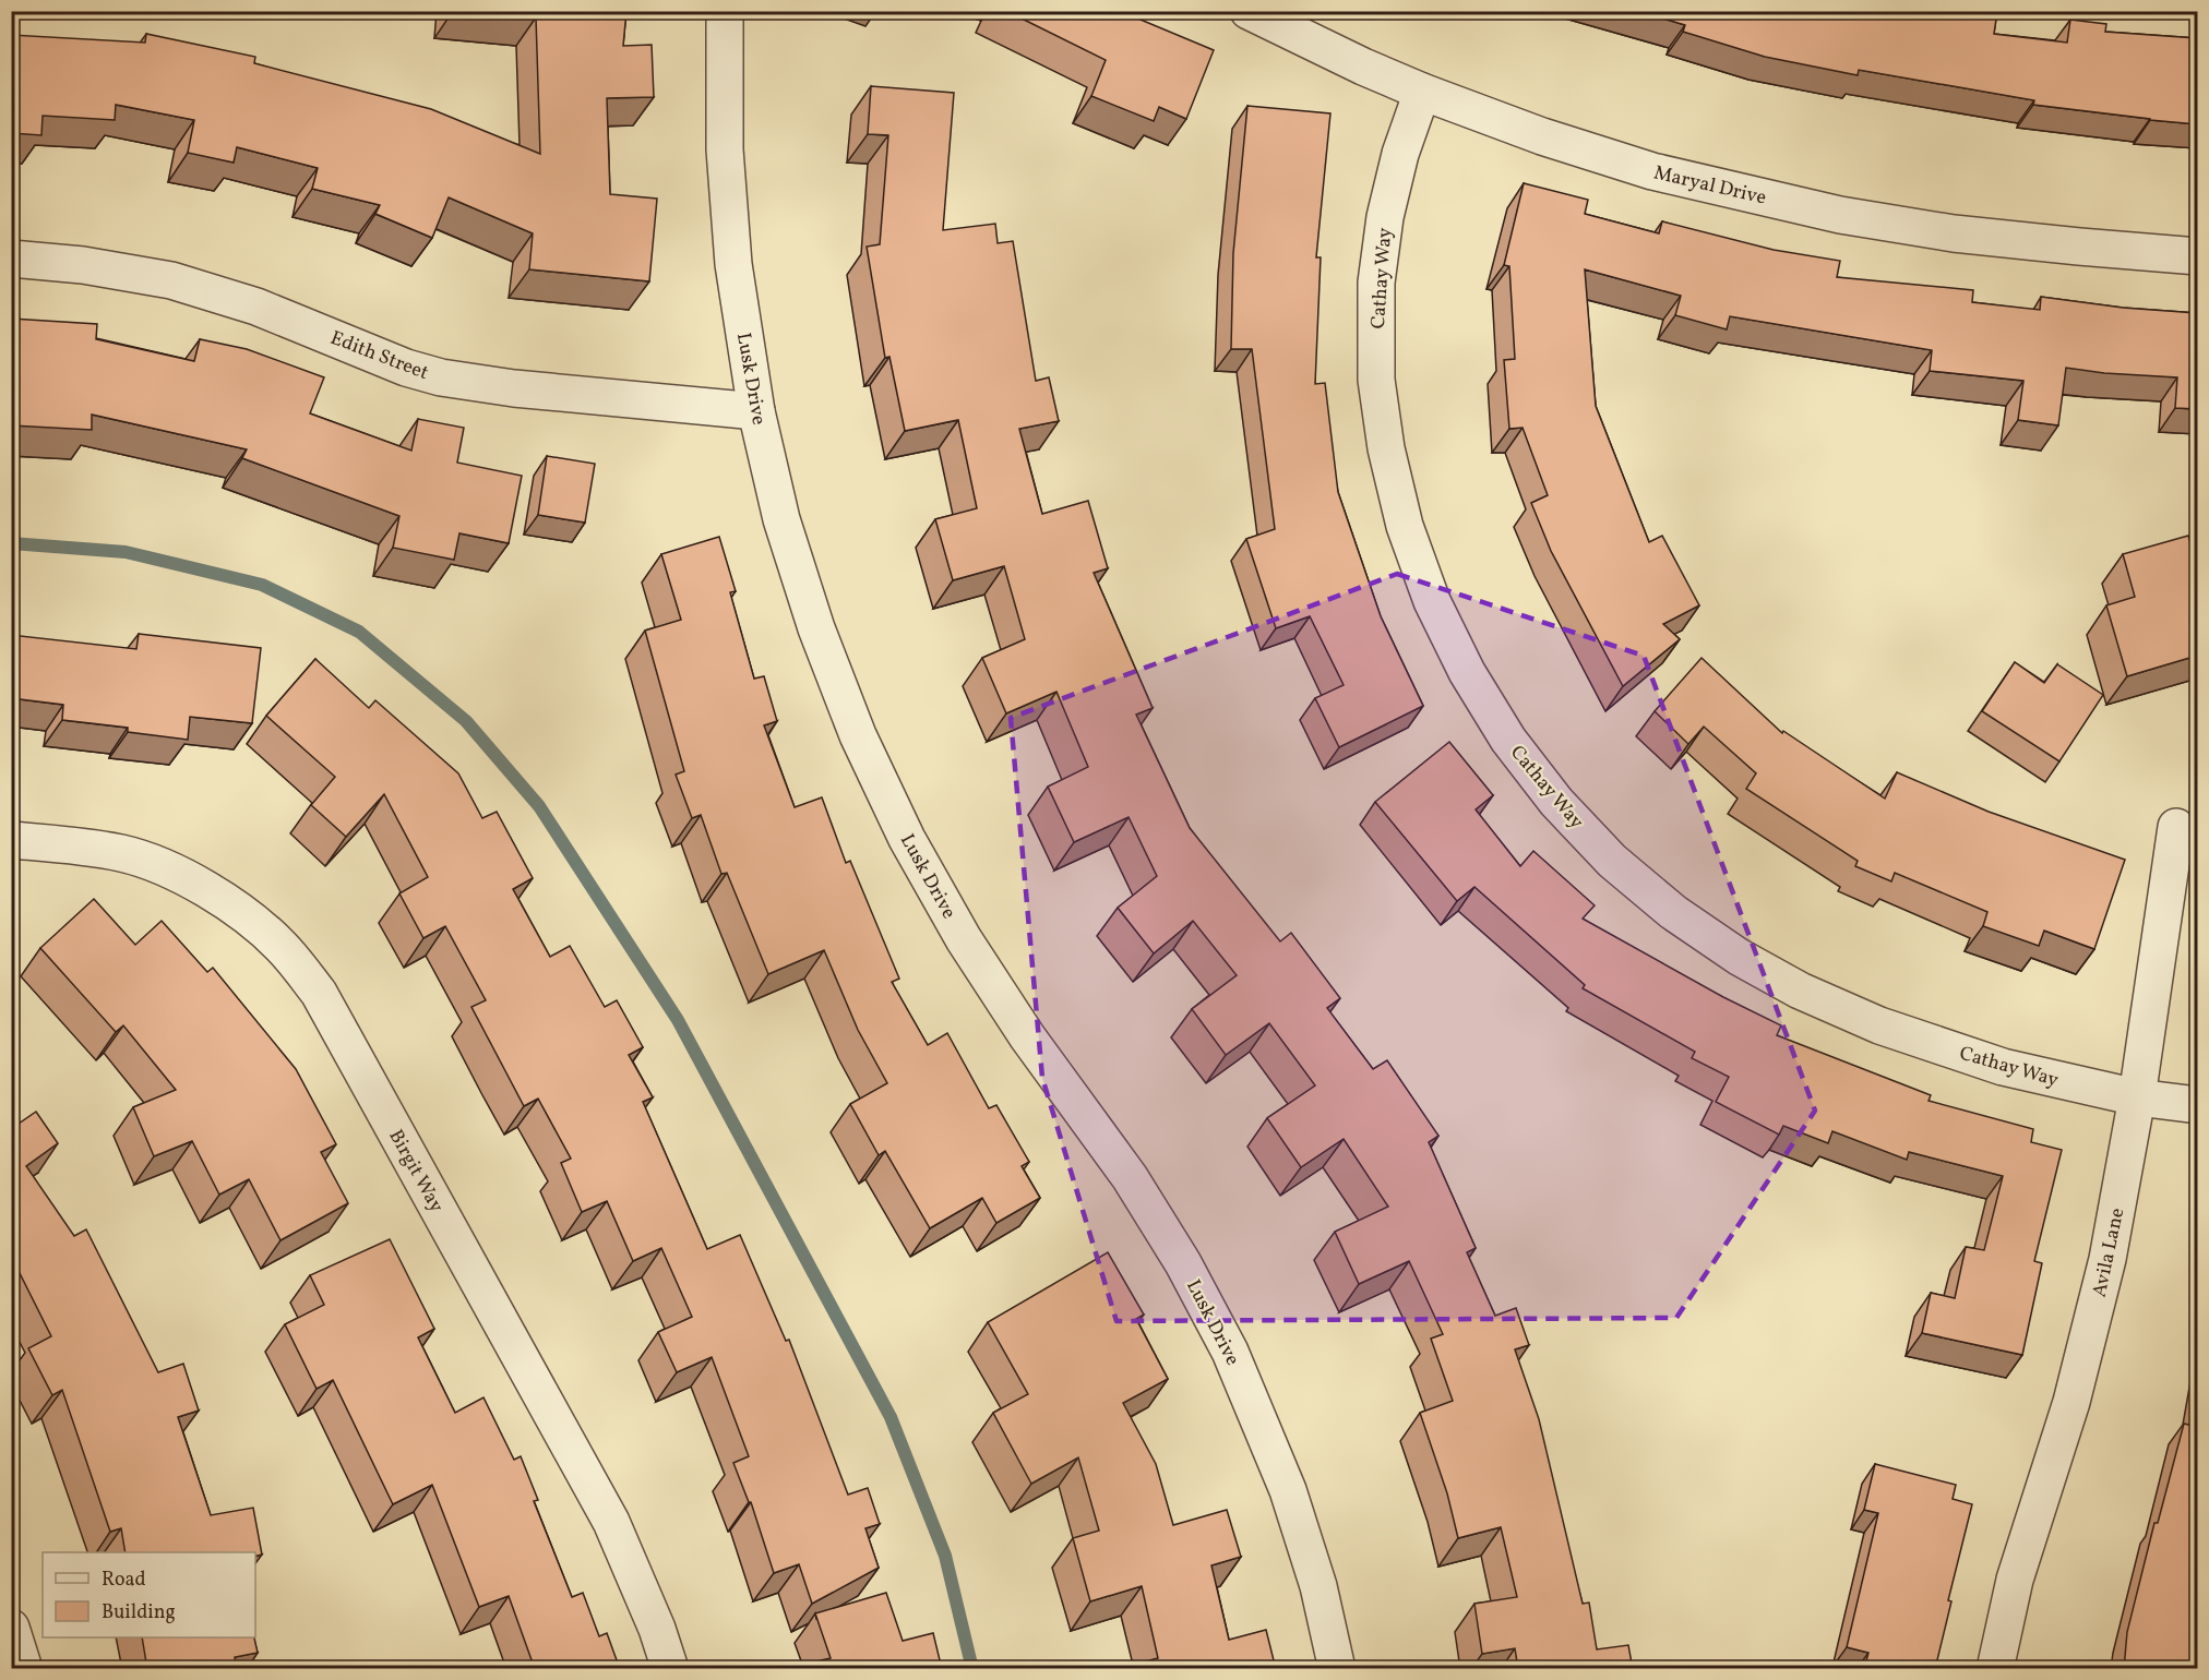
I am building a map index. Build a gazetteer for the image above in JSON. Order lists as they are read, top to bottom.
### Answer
{
  "streets": {
    "street": [
      "Maryal Drive",
      "Cathay Way",
      "Edith Street",
      "Lusk Drive",
      "Birgit Way",
      "Avila Lane"
    ]
  },
  "crossings": [
    ["Maryal Drive", "Cathay Way"],
    ["Cathay Way", "Avila Lane"],
    ["Edith Street", "Lusk Drive"]
  ],
  "legend": ["Road", "Building"]
}
